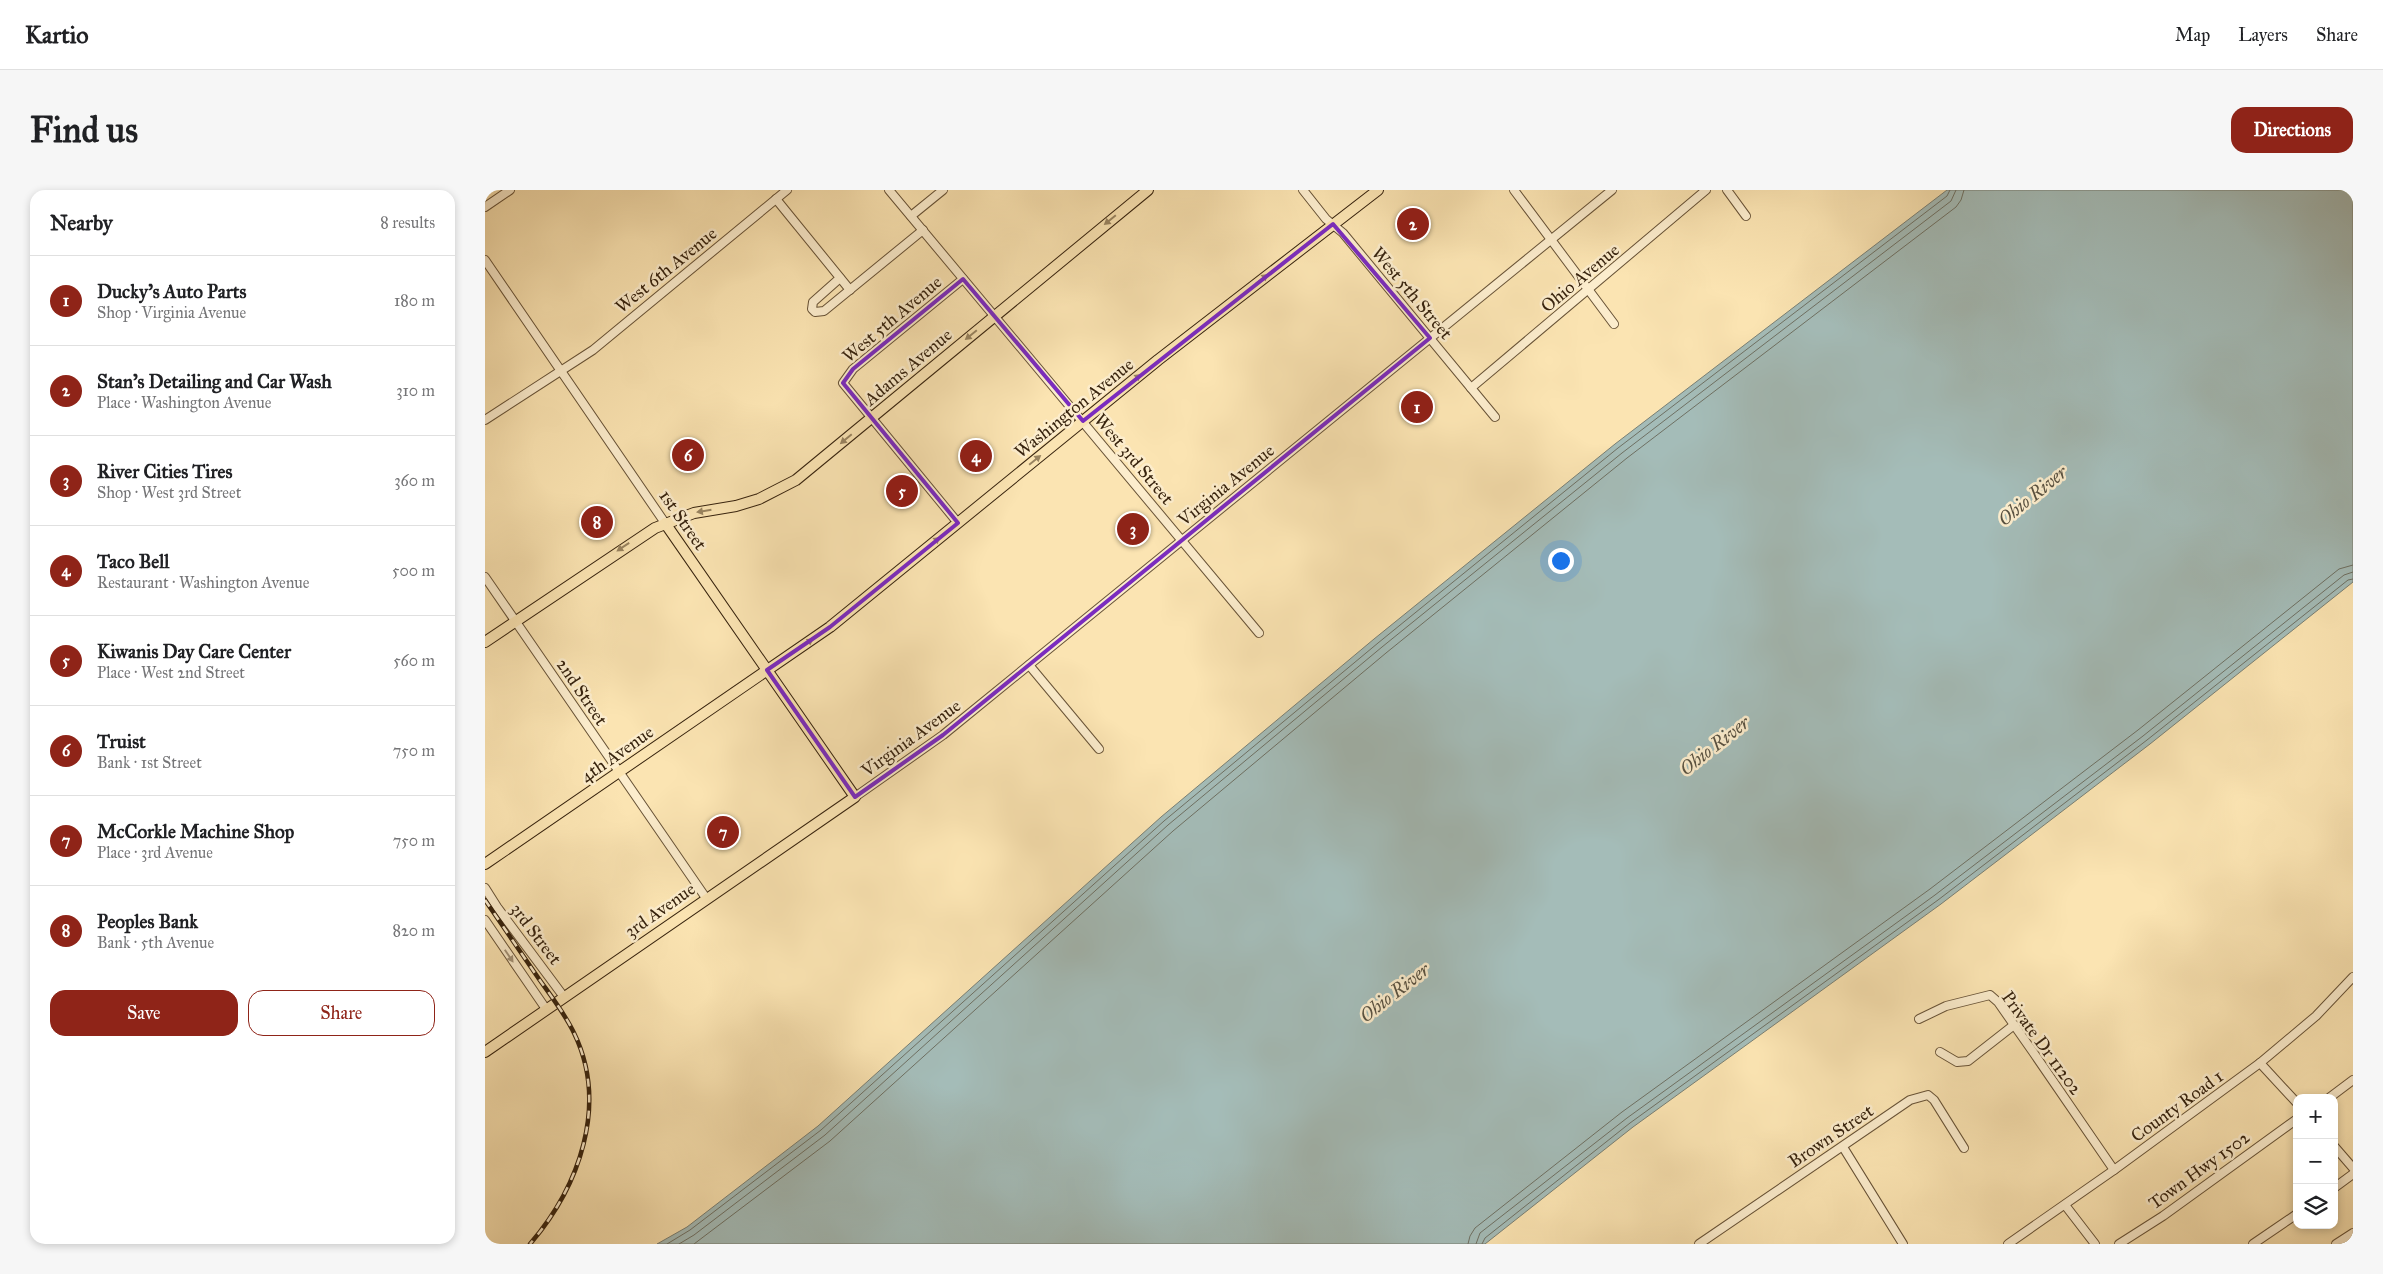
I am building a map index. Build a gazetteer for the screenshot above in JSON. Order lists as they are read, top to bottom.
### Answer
{
  "streets": {
    "main road": [
      "Adams Avenue",
      "Washington Avenue",
      "1st Street",
      "4th Avenue",
      "3rd Avenue"
    ],
    "street": [
      "West 6th Avenue",
      "Ohio Avenue",
      "West 5th Street",
      "West 5th Avenue",
      "West 3rd Street",
      "Virginia Avenue",
      "2nd Street",
      "3rd Street",
      "Private Dr 11202",
      "County Road 1",
      "Brown Street",
      "Town Hwy 1502"
    ]
  },
  "crossings": [
    ["West 6th Avenue", "1st Street"],
    ["Ohio Avenue", "West 5th Street"],
    ["West 5th Street", "Washington Avenue"],
    ["West 5th Street", "Virginia Avenue"],
    ["West 5th Avenue", "Adams Avenue"],
    ["West 5th Avenue", "West 3rd Street"],
    ["Adams Avenue", "West 3rd Street"],
    ["Adams Avenue", "1st Street"],
    ["Adams Avenue", "2nd Street"],
    ["Washington Avenue", "West 3rd Street"],
    ["Washington Avenue", "1st Street"],
    ["Washington Avenue", "4th Avenue"],
    ["West 3rd Street", "Virginia Avenue"],
    ["Virginia Avenue", "1st Street"],
    ["Virginia Avenue", "3rd Avenue"],
    ["1st Street", "4th Avenue"],
    ["1st Street", "3rd Avenue"],
    ["2nd Street", "4th Avenue"],
    ["2nd Street", "3rd Avenue"],
    ["3rd Avenue", "3rd Street"],
    ["Private Dr 11202", "County Road 1"]
  ],
  "one_way": ["Adams Avenue", "Washington Avenue"],
  "water": ["Ohio River"],
  "page": {
    "header": "Kartio",
    "nav": ["Map", "Layers", "Share"],
    "buttons": [
      "Directions",
      ["Save", "Share"]
    ],
    "title": "Find us",
    "heading": ["Nearby", "8 results"],
    "pins": [
      "2",
      "1",
      "6",
      "4",
      "5",
      "8",
      "3",
      "7"
    ],
    "list": [
      {
        "mark": "1",
        "name": "Ducky's Auto Parts",
        "note": "Shop · Virginia Avenue",
        "value": "180 m"
      },
      {
        "mark": "2",
        "name": "Stan's Detailing and Car Wash",
        "note": "Place · Washington Avenue",
        "value": "310 m"
      },
      {
        "mark": "3",
        "name": "River Cities Tires",
        "note": "Shop · West 3rd Street",
        "value": "360 m"
      },
      {
        "mark": "4",
        "name": "Taco Bell",
        "note": "Restaurant · Washington Avenue",
        "value": "500 m"
      },
      {
        "mark": "5",
        "name": "Kiwanis Day Care Center",
        "note": "Place · West 2nd Street",
        "value": "560 m"
      },
      {
        "mark": "6",
        "name": "Truist",
        "note": "Bank · 1st Street",
        "value": "750 m"
      },
      {
        "mark": "7",
        "name": "McCorkle Machine Shop",
        "note": "Place · 3rd Avenue",
        "value": "750 m"
      },
      {
        "mark": "8",
        "name": "Peoples Bank",
        "note": "Bank · 5th Avenue",
        "value": "820 m"
      }
    ],
    "map_buttons": ["+", "−"]
  }
}
